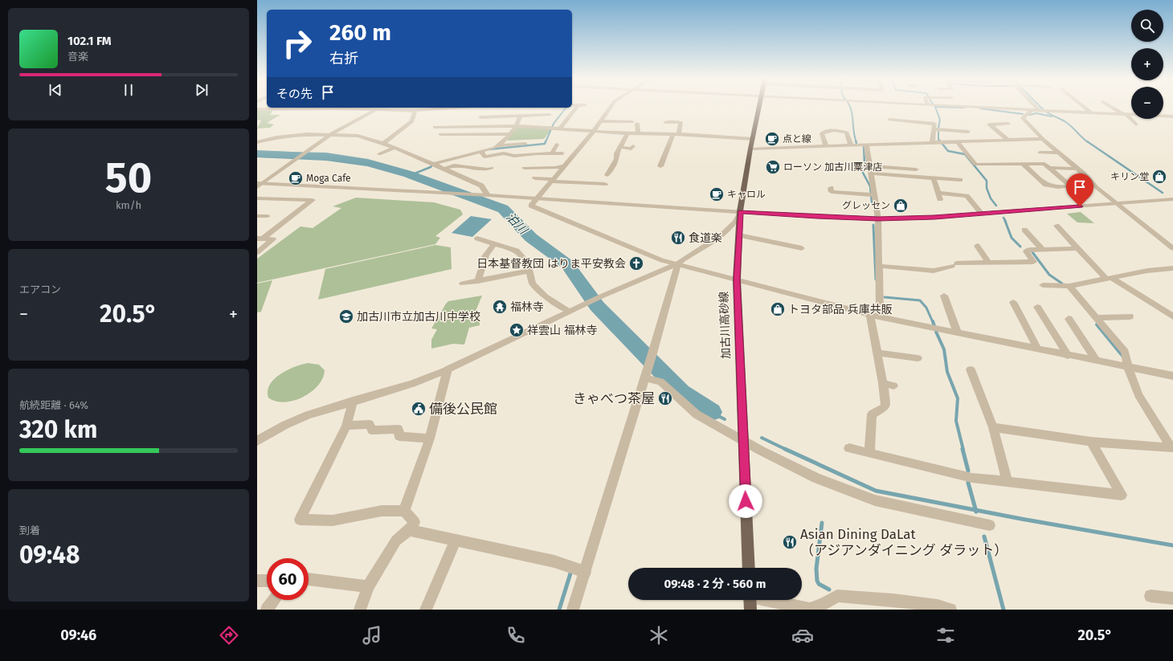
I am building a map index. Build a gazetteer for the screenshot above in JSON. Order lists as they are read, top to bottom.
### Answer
{
  "streets": {
    "main road": ["加古川高砂線"]
  },
  "water": ["泊川"],
  "places": {
    "cafe": ["点と線", "Moga Cafe", "キャロル"],
    "supermarket": ["ローソン 加古川粟津店"],
    "shop": ["キリン堂", "グレッセン", "トヨタ部品 兵庫共販"],
    "restaurant": ["食道楽", "きゃべつ茶屋", "Asian Dining DaLat （アジアンダイニング ダラット）"],
    "church": ["日本基督教団 はりま平安教会"],
    "temple": ["福林寺"],
    "school or university": ["加古川市立加古川中学校"],
    "place": ["祥雲山 福林寺"],
    "public building": ["備後公民館"]
  },
  "page": {
    "map_buttons": ["+", "−"],
    "turn": ["260 m", "右折"],
    "song": ["102.1 FM", "音楽"],
    "then": "その先",
    "tile": [
      ["50", "km/h"],
      "エアコン",
      ["航続距離 · 64%", "320 km"],
      ["到着", "09:48"]
    ],
    "heat": ["−", "20.5°", "+"],
    "limit": "60",
    "trip": "09:48 · 2 分 · 560 m",
    "tabs": ["09:46", "20.5°"]
  }
}
